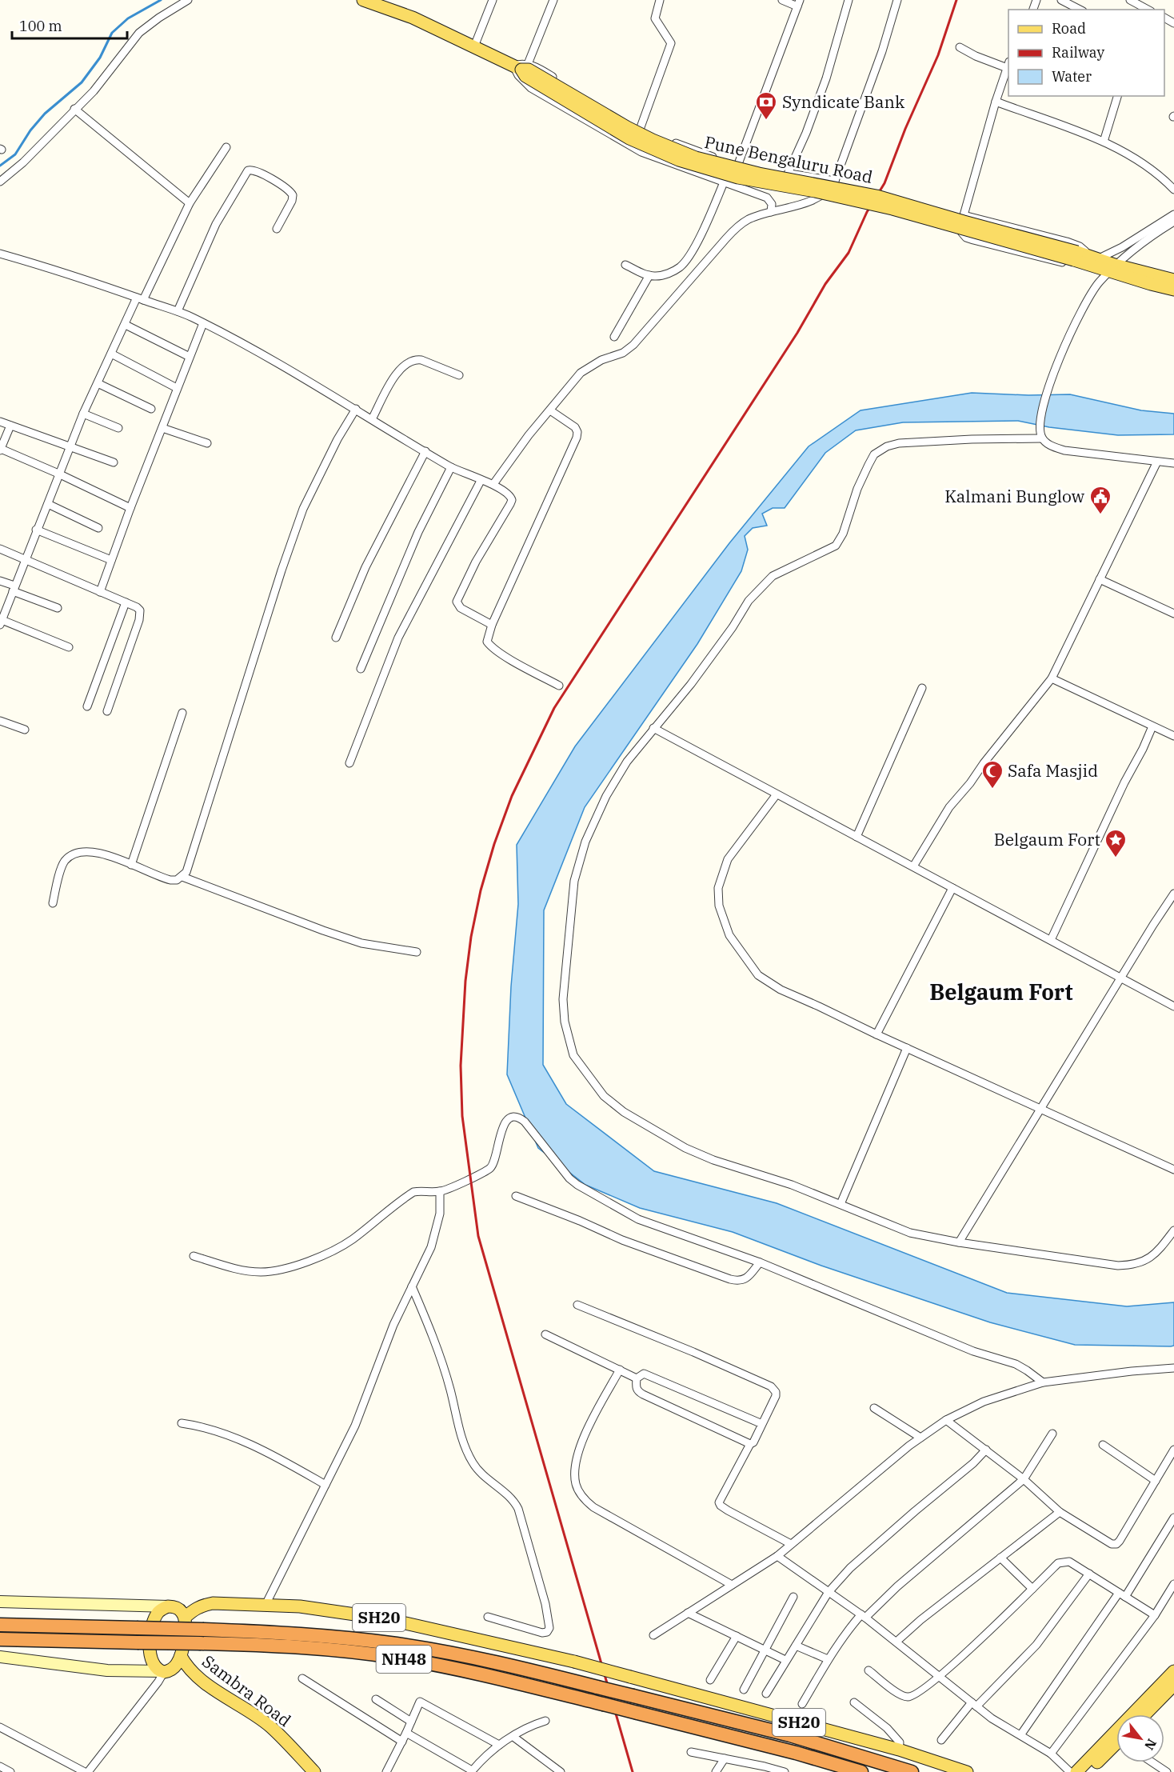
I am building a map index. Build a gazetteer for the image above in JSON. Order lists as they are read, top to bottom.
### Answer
{
  "streets": {
    "highway": ["NH48"],
    "main road": ["Pune Bengaluru Road", "SH20", "Sambra Road"]
  },
  "districts": ["Belgaum Fort"],
  "places": {
    "bank": ["Syndicate Bank"],
    "public building": ["Kalmani Bunglow"],
    "mosque": ["Safa Masjid"],
    "place": ["Belgaum Fort"]
  },
  "legend": ["Road", "Railway", "Water"],
  "scale_bar": "100 m",
  "north": "bottom right"
}
